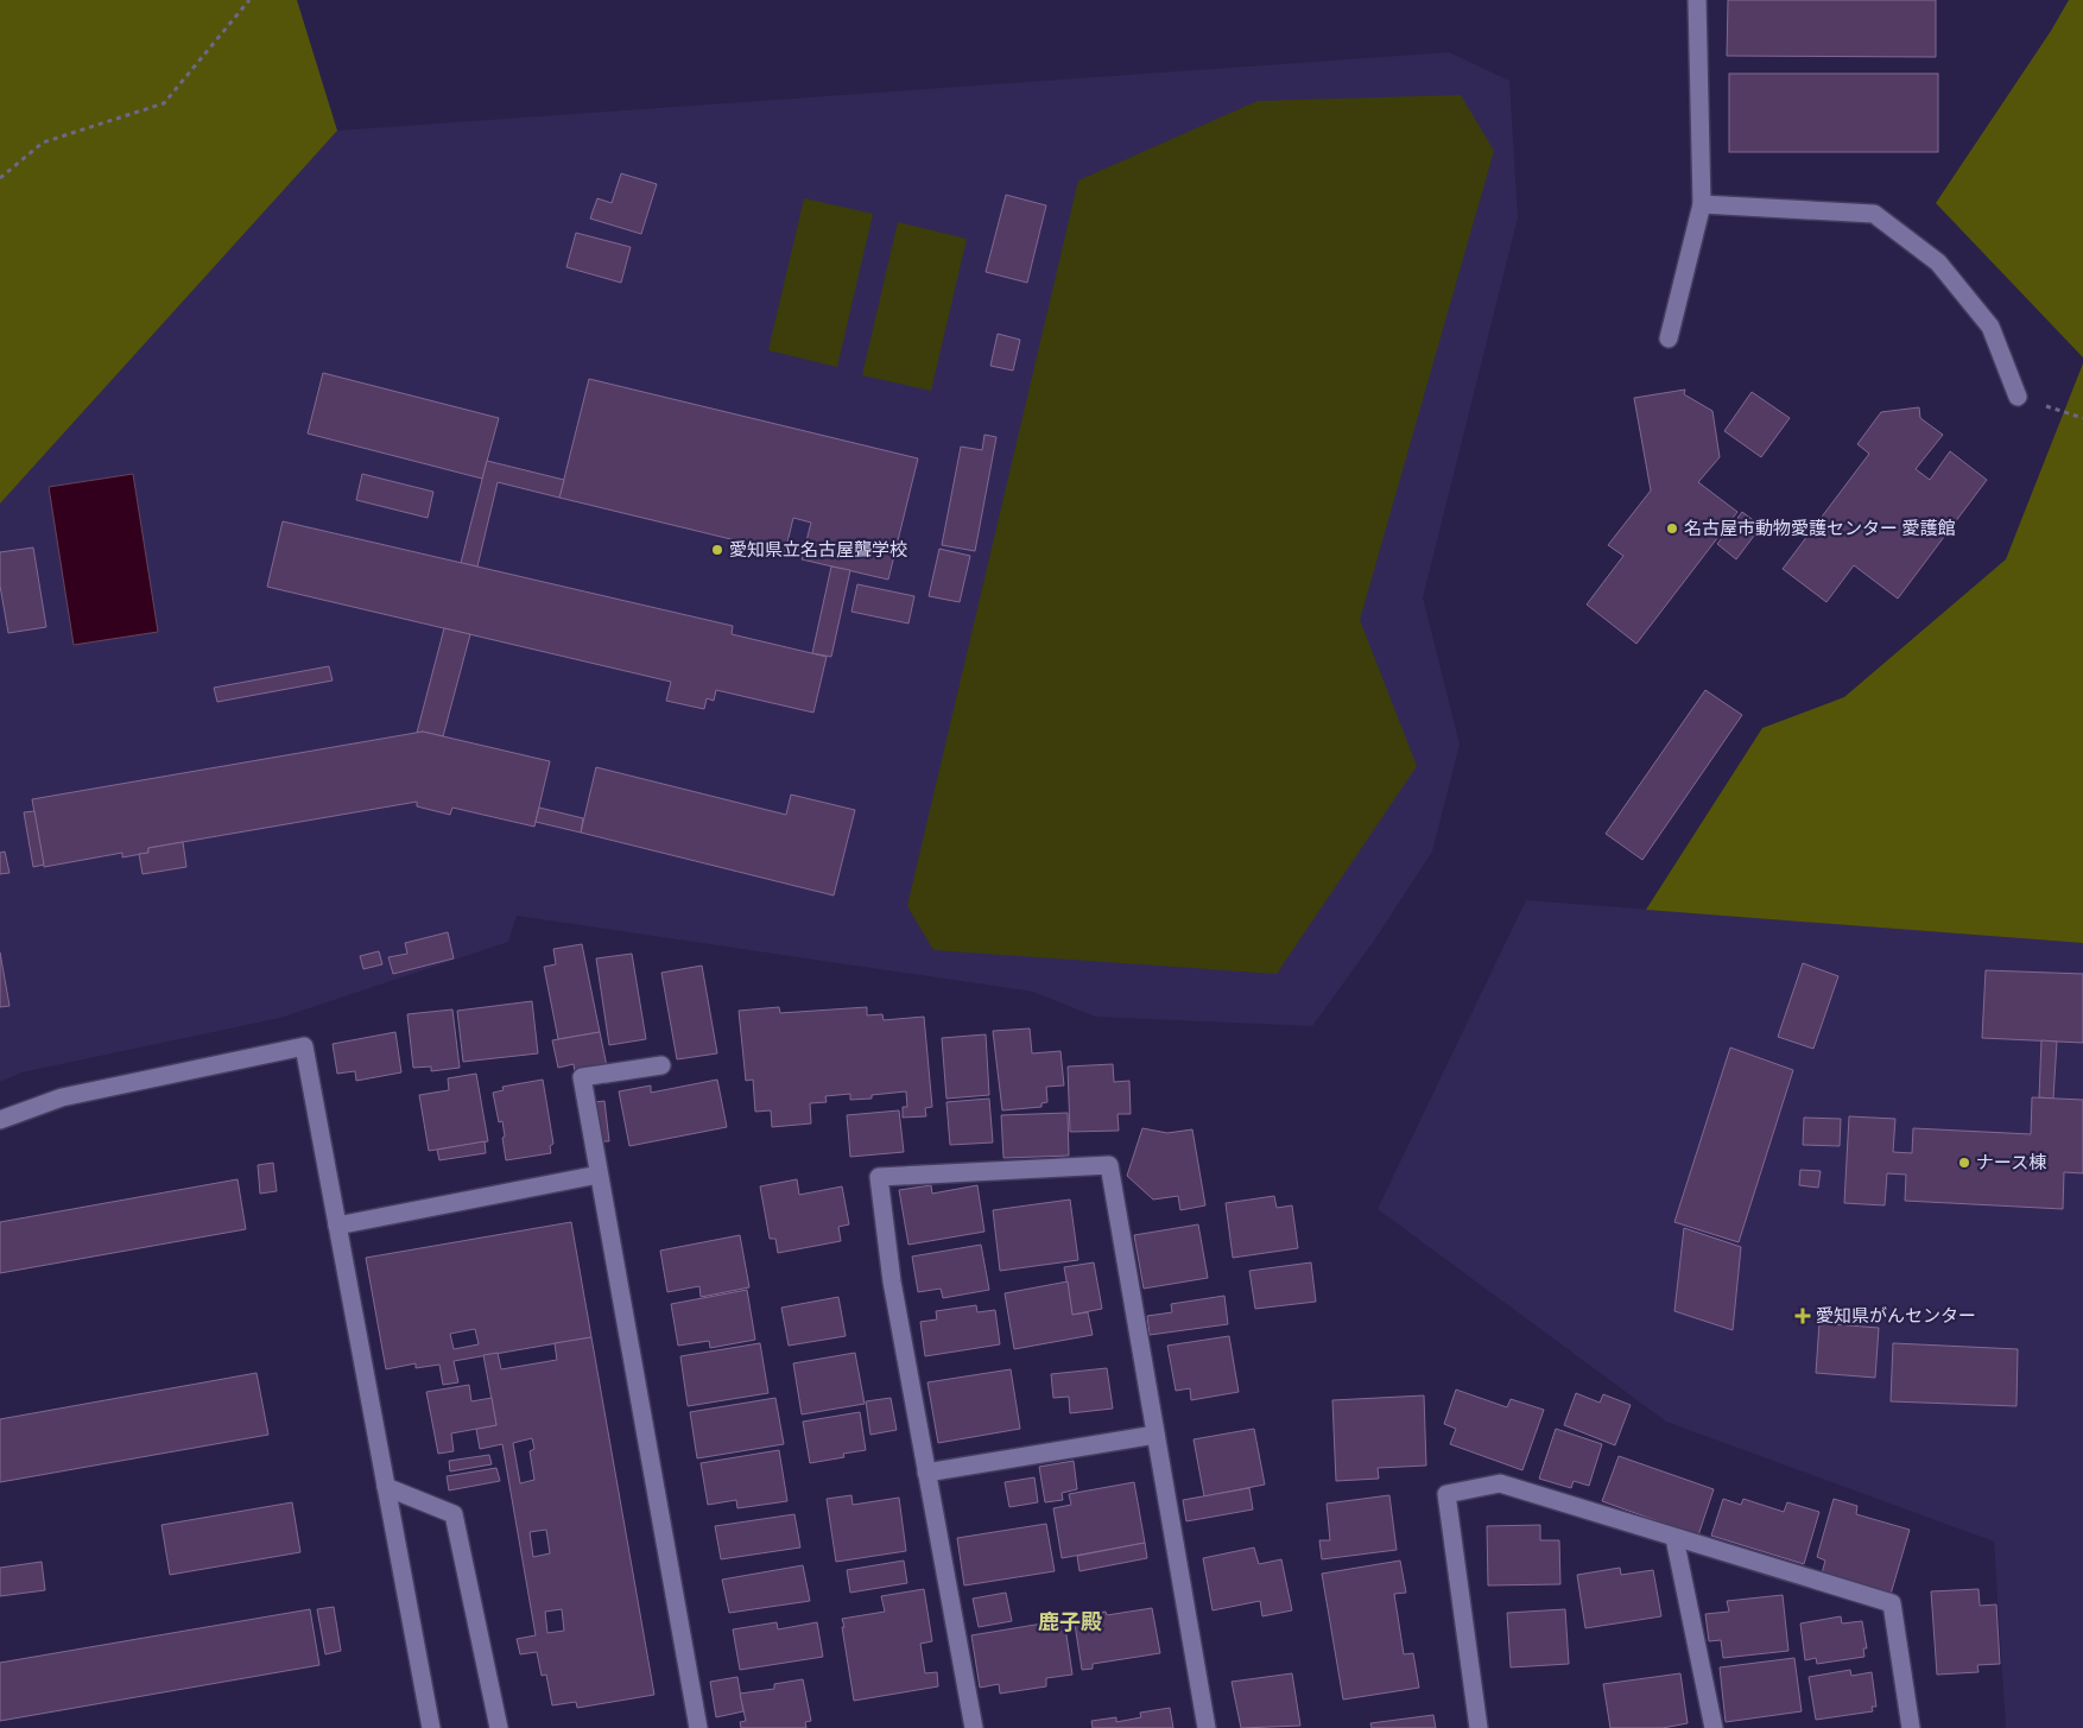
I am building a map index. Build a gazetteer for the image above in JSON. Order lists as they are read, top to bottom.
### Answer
{
  "districts": ["鹿子殿"],
  "places": {
    "other": ["名古屋市動物愛護センター 愛護館", "愛知県立名古屋聾学校", "ナース棟"],
    "health": ["愛知県がんセンター"]
  }
}
